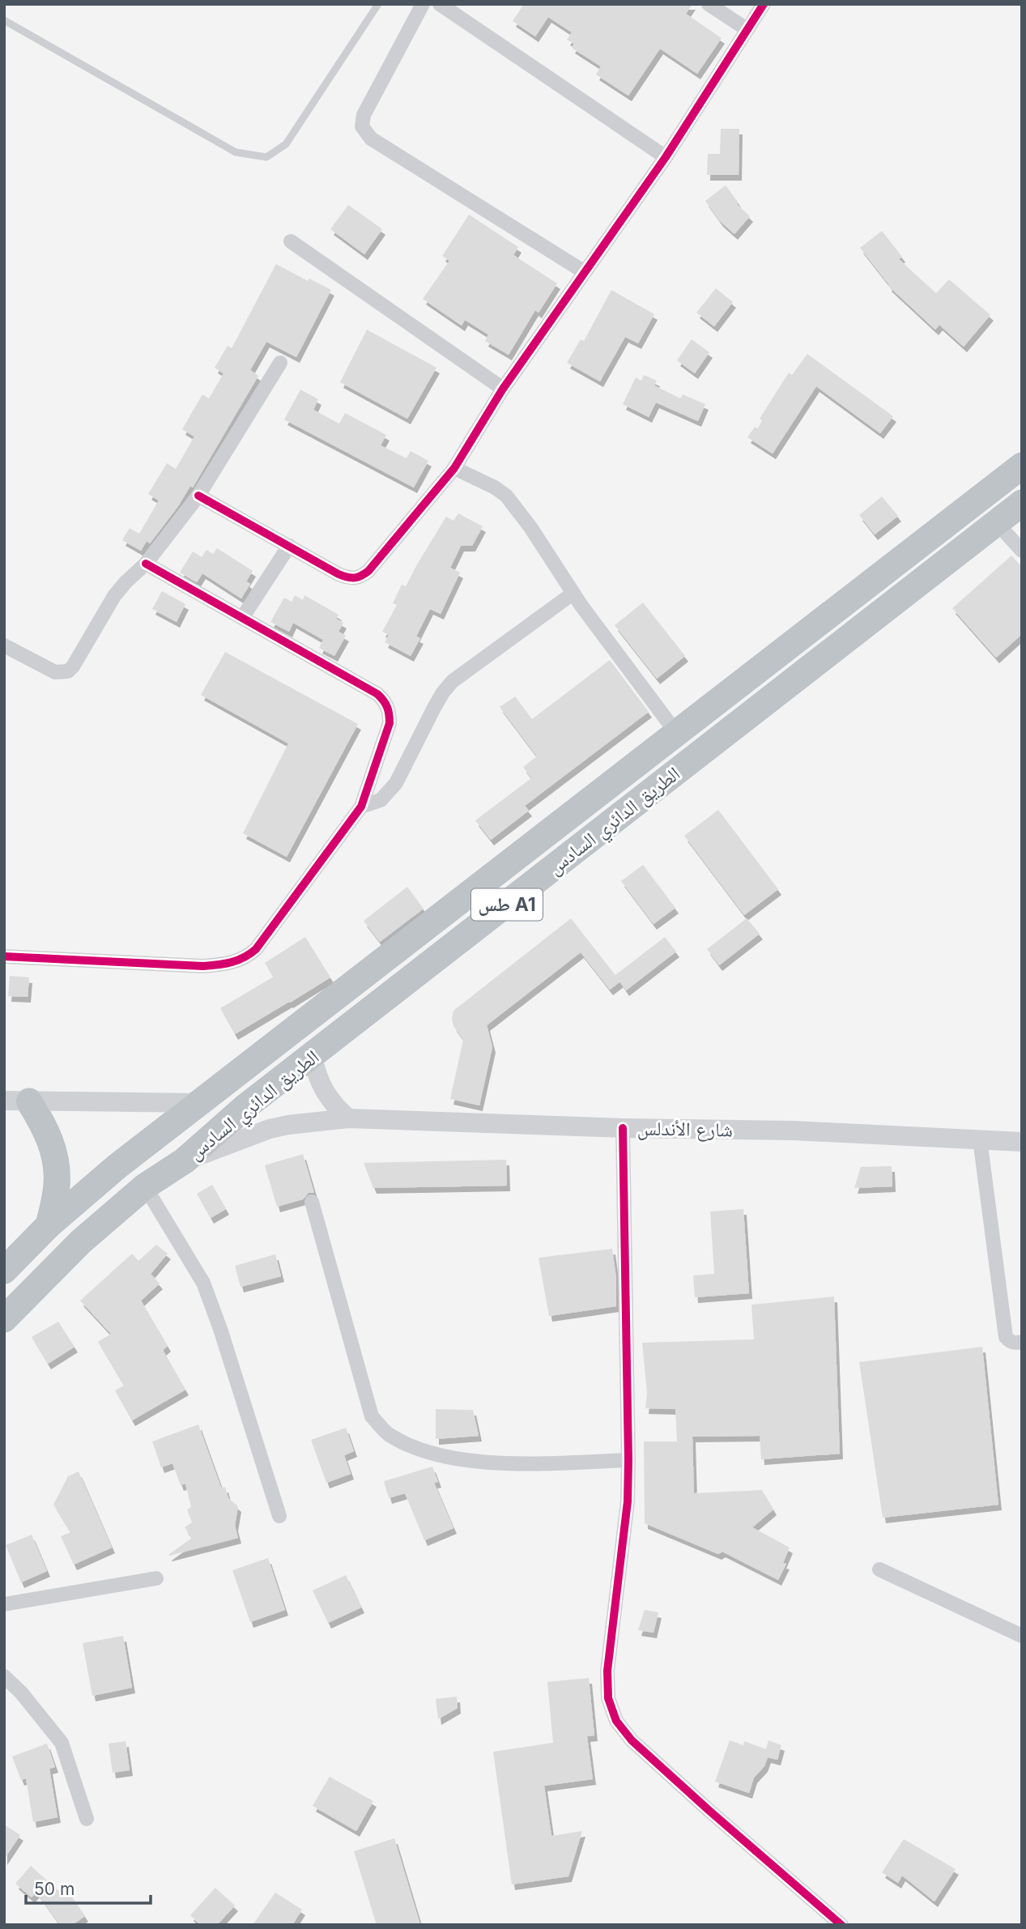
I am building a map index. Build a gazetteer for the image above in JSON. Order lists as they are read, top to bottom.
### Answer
{
  "streets": {
    "highway": ["الطريق الدائري السادس", "طس A1"],
    "main road": ["شارع الأندلس"]
  },
  "crossings": [
    ["الطريق الدائري السادس", "شارع الأندلس"]
  ],
  "scale_bar": "50 m"
}
